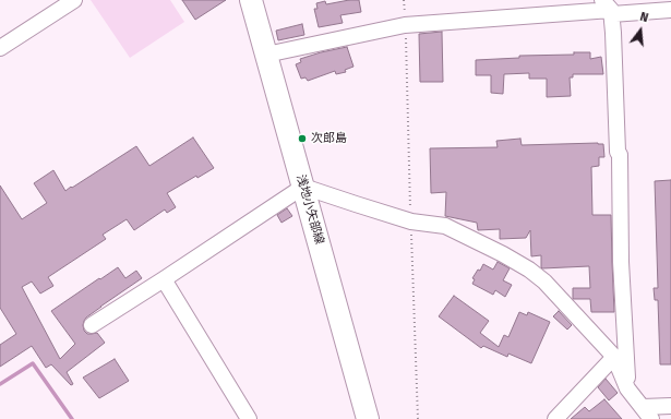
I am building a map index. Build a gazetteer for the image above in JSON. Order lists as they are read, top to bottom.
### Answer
{
  "streets": {
    "main road": ["浅地小矢部線"]
  },
  "places": ["次郎島"],
  "north": "top"
}
